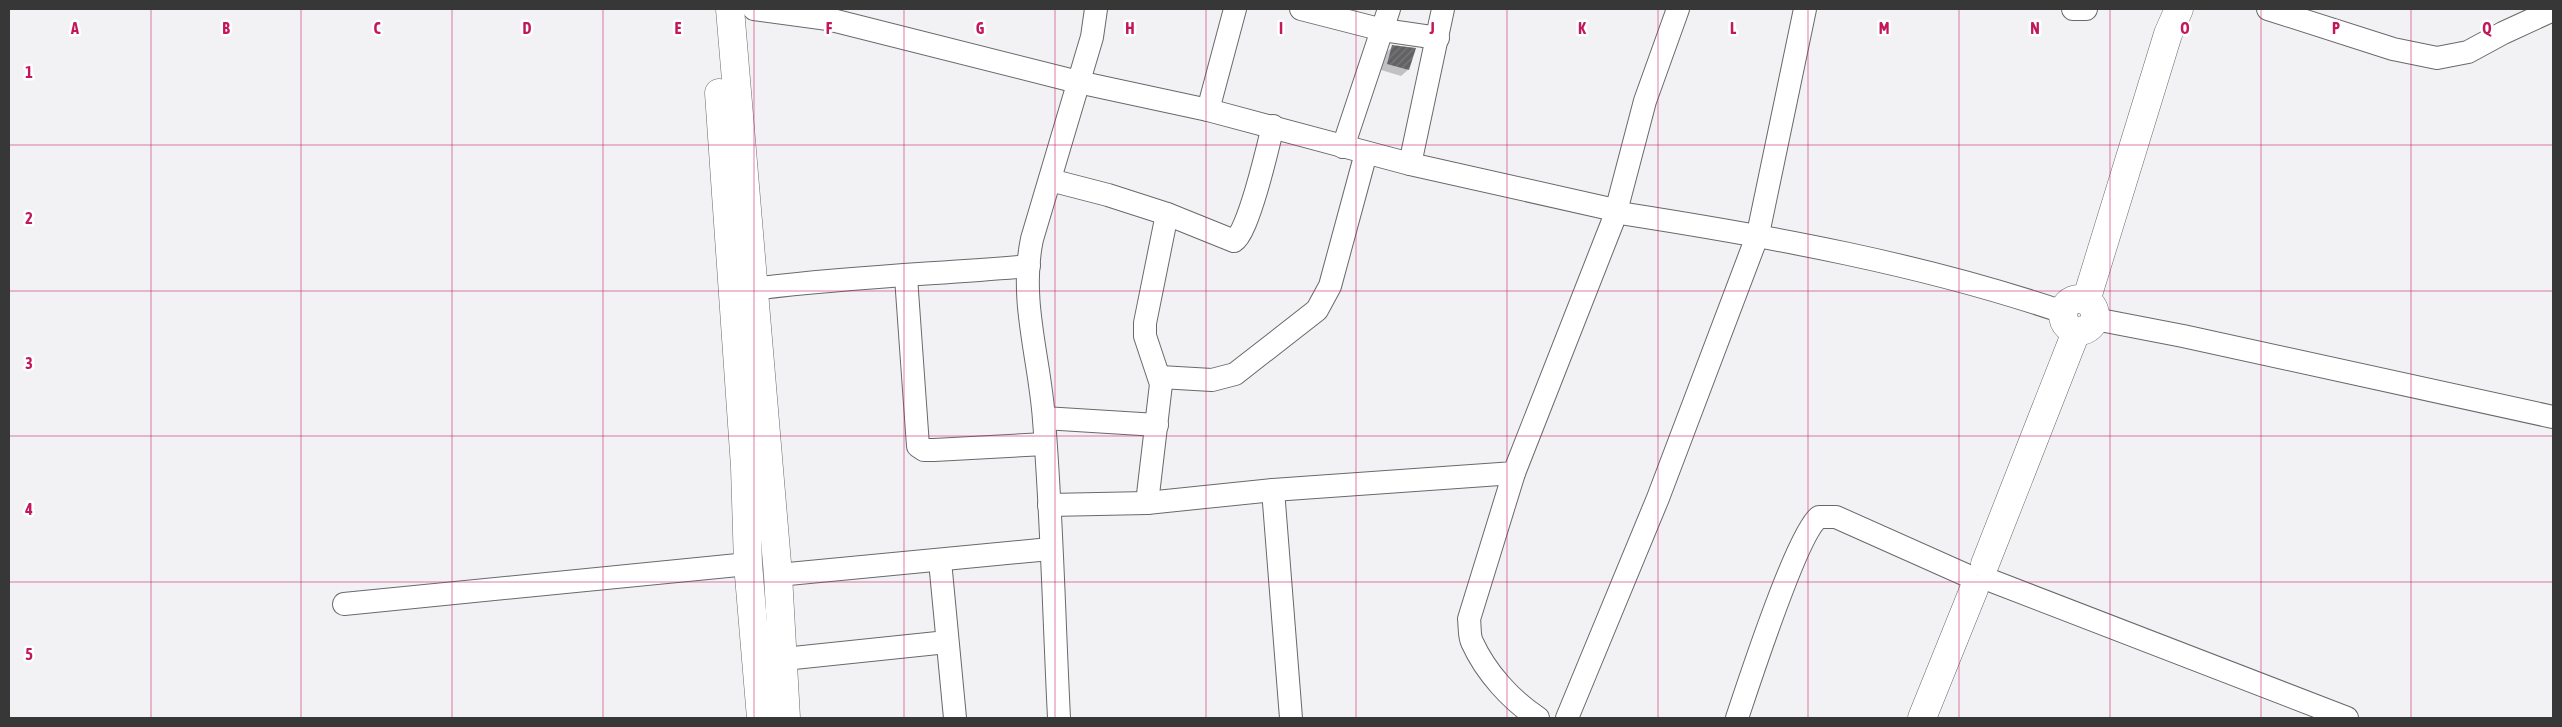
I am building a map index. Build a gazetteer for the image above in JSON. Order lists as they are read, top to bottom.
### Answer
{
  "grid": {
    "columns": [
      "A",
      "B",
      "C",
      "D",
      "E",
      "F",
      "G",
      "H",
      "I",
      "J",
      "K",
      "L",
      "M",
      "N",
      "O",
      "P",
      "Q"
    ],
    "rows": [
      "1",
      "2",
      "3",
      "4",
      "5"
    ]
  }
}
